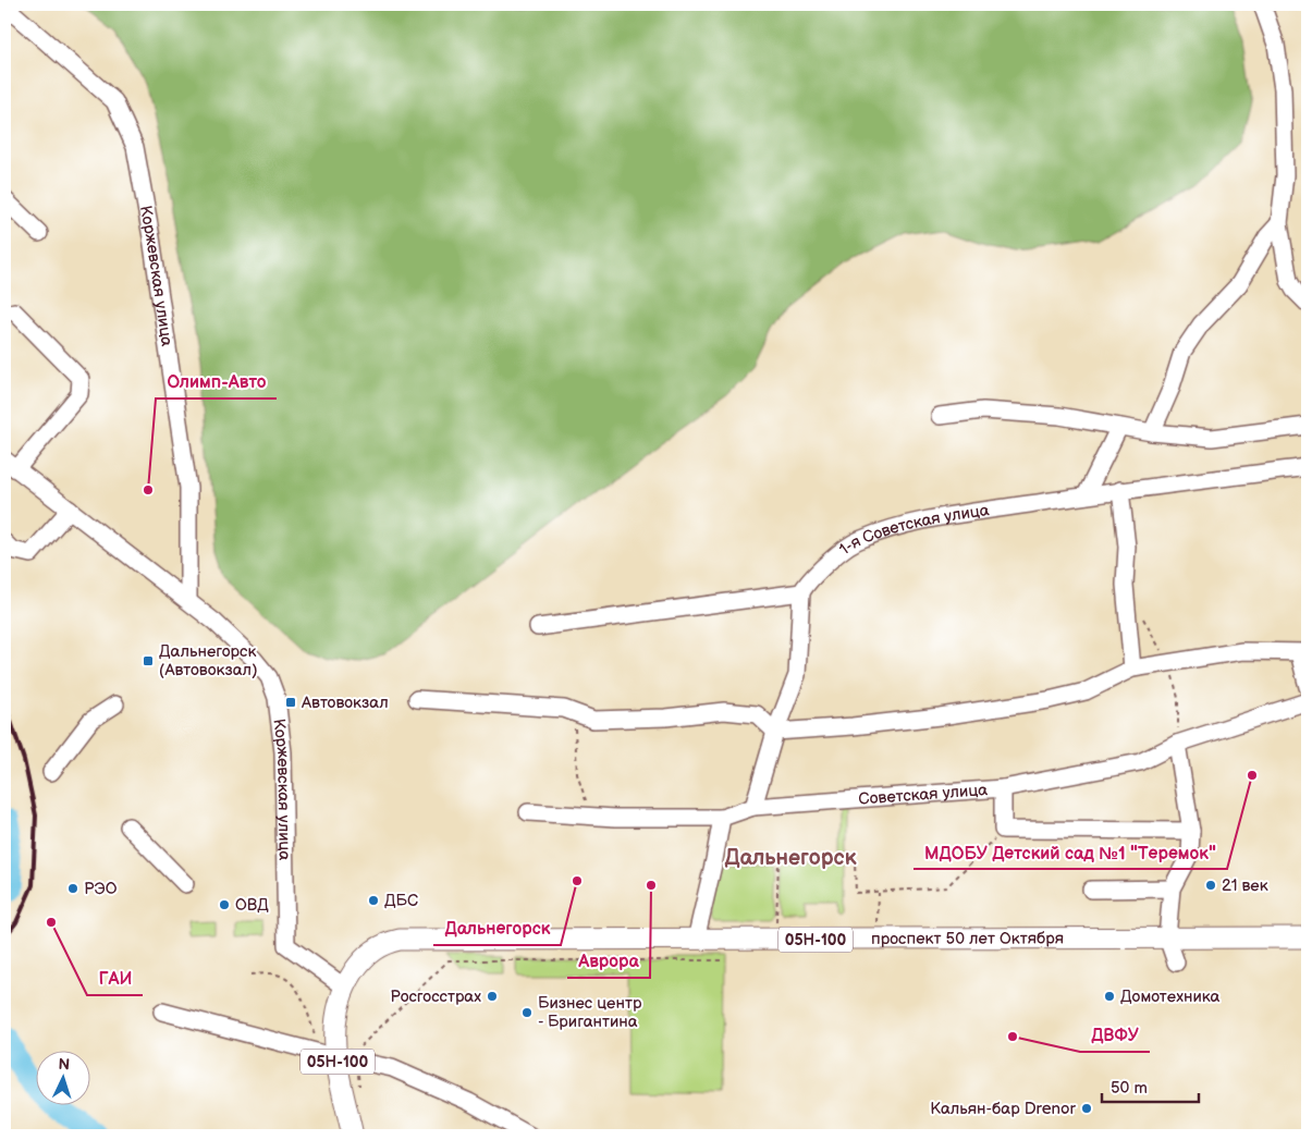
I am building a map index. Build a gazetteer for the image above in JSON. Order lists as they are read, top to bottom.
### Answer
{
  "streets": {
    "main road": ["проспект 50 лет Октября", "05Н-100"],
    "street": ["Коржевская улица", "1-я Советская улица", "Советская улица"]
  },
  "crossings": [
    ["Коржевская улица", "проспект 50 лет Октября"]
  ],
  "districts": ["Дальнегорск"],
  "places": {
    "other": [
      "Олимп-Авто",
      "МДОБУ Детский сад №1 \"Теремок\"",
      "Дальнегорск",
      "Аврора",
      "21 век",
      "РЭО",
      "ДБС",
      "ОВД",
      "ГАИ",
      "Росгосстрах",
      "Домотехника",
      "Бизнес центр - Бригантина",
      "ДВФУ",
      "Кальян-бар Drenor"
    ],
    "transit": ["Дальнегорск (Автовокзал)", "Автовокзал"]
  },
  "scale_bar": "50 m",
  "north": "top"
}
